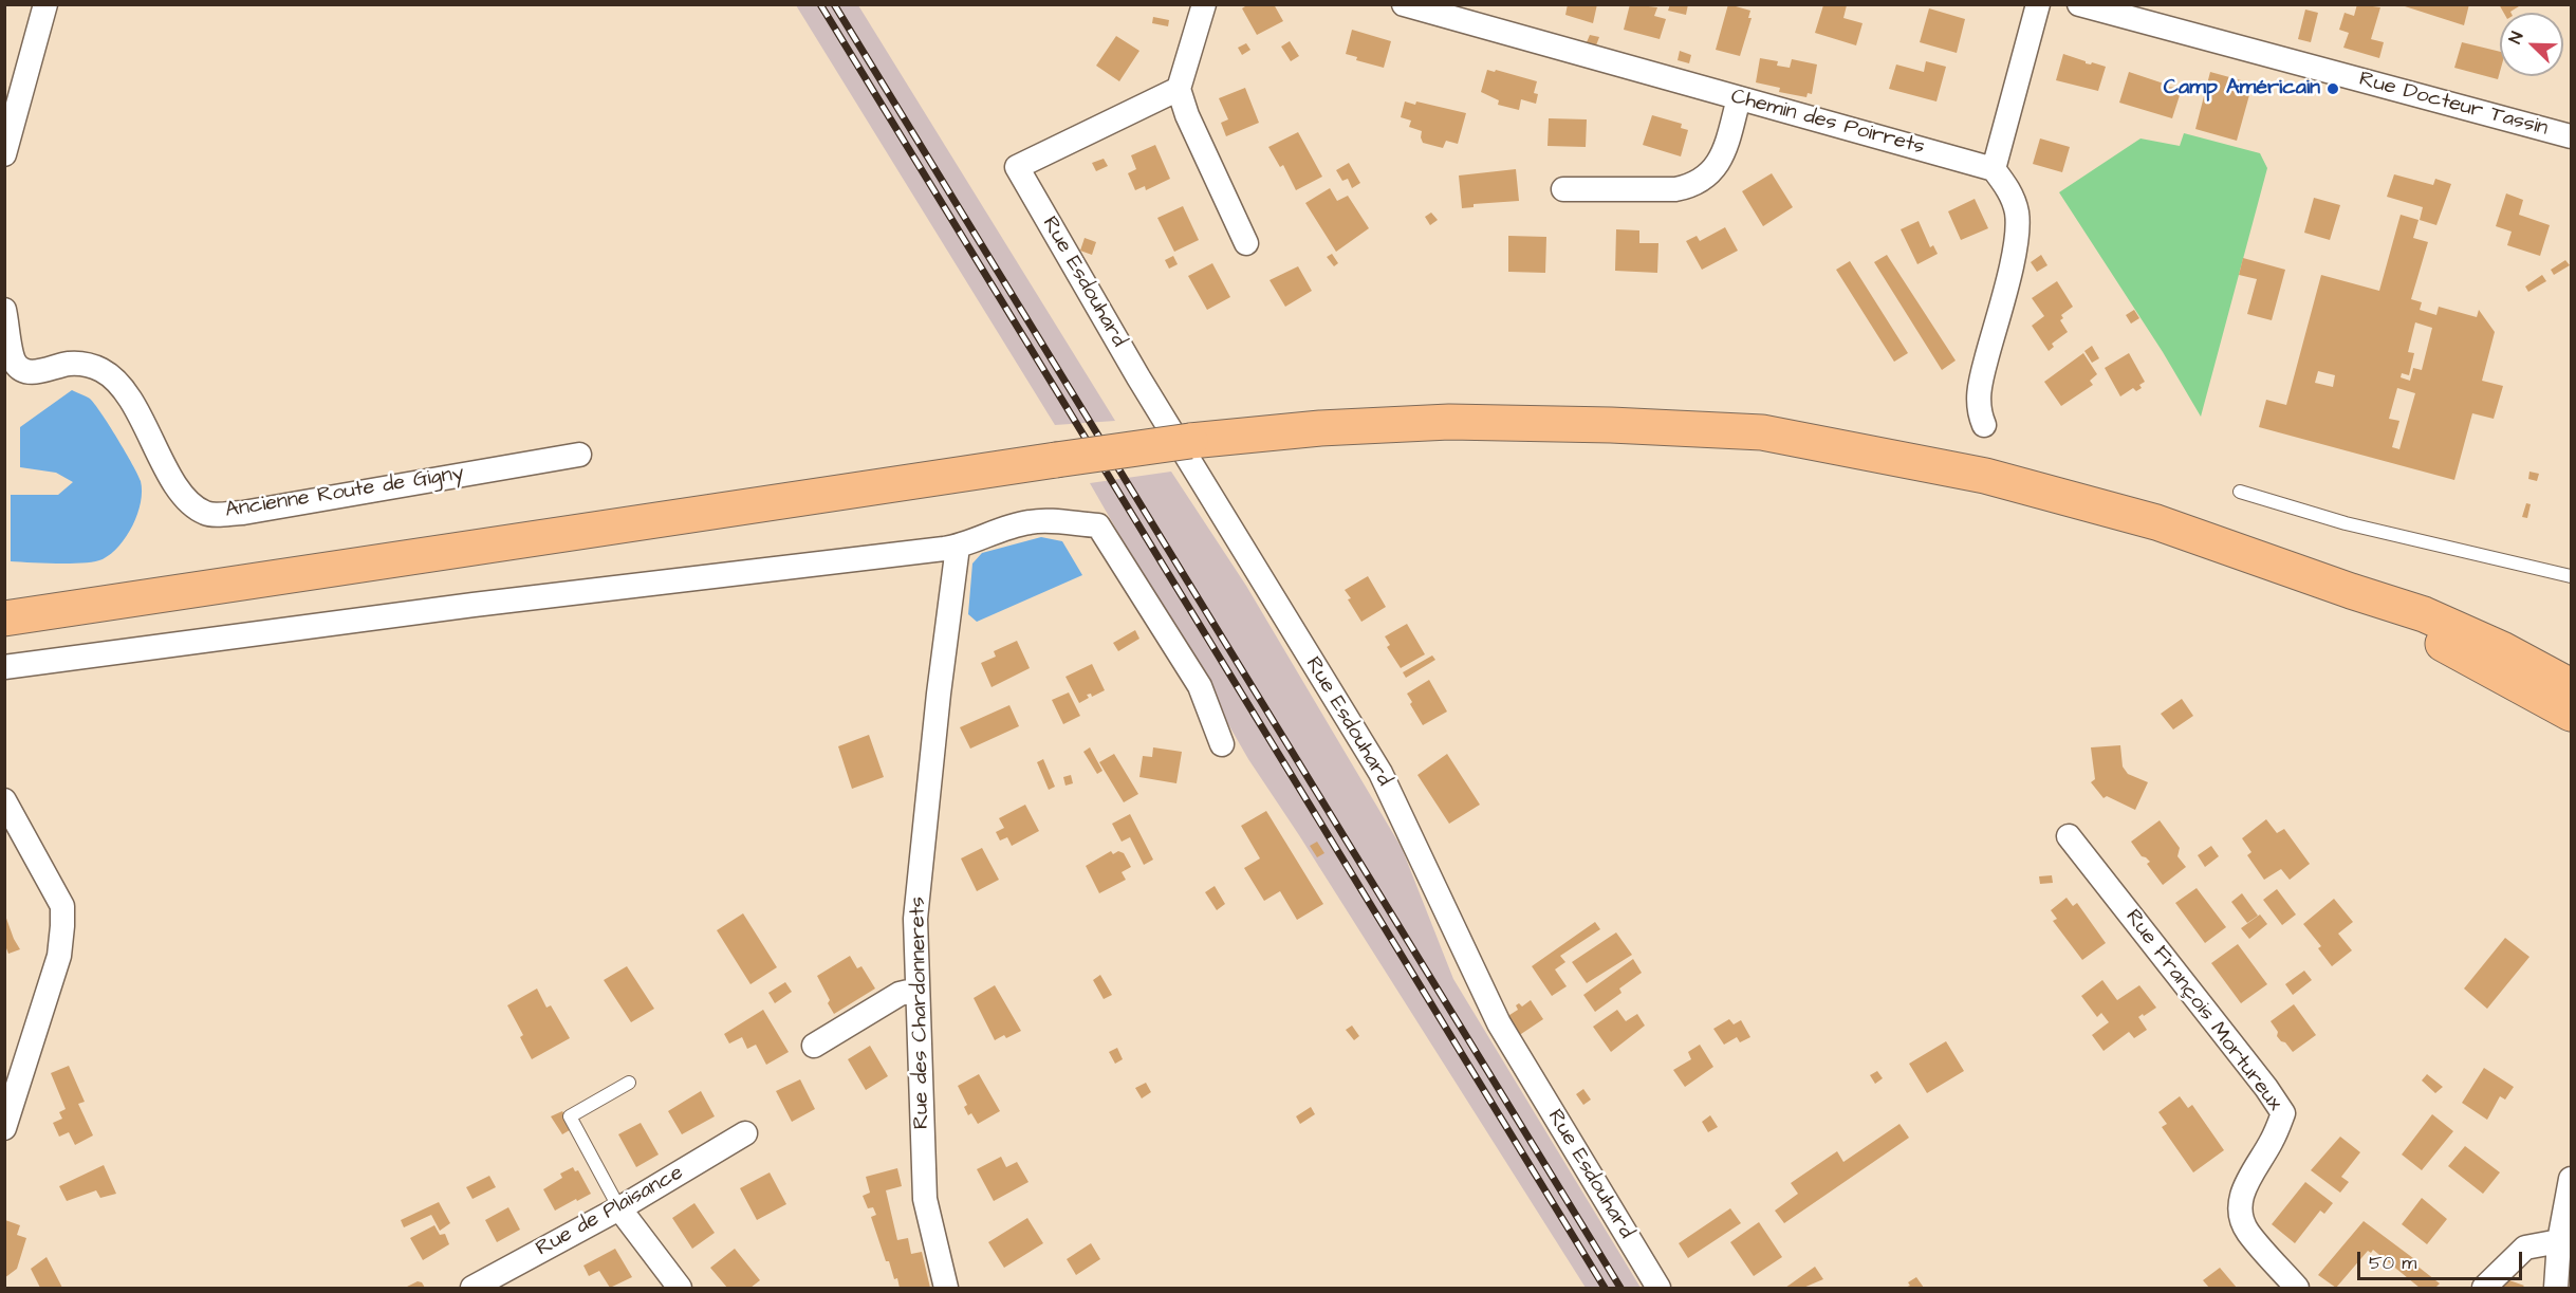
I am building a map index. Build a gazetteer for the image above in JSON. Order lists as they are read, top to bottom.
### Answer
{
  "streets": {
    "street": [
      "Rue Docteur Tassin",
      "Chemin des Poirrets",
      "Rue Esdouhard",
      "Ancienne Route de Gigny",
      "Rue François Mortureux",
      "Rue des Chardonnerets",
      "Rue de Plaisance"
    ]
  },
  "places": ["Camp Américain"],
  "scale_bar": "50 m",
  "north": "top left"
}
